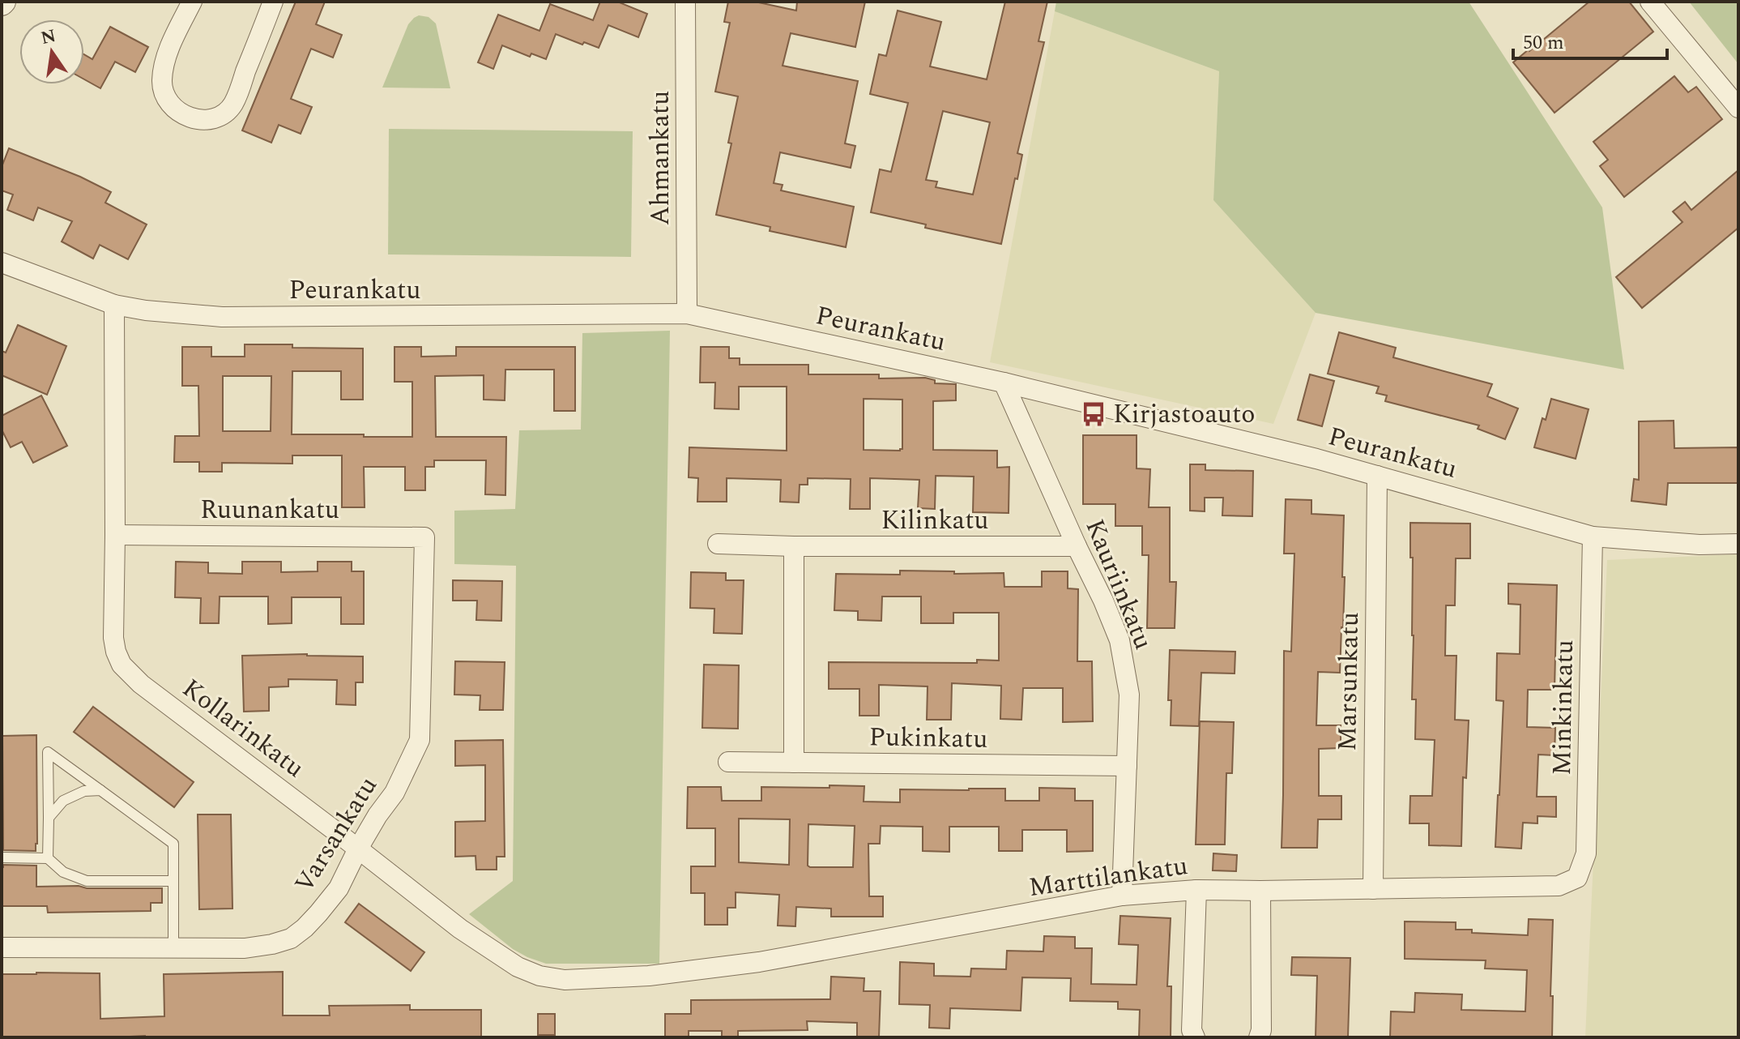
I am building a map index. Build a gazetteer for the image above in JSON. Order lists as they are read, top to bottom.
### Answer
{
  "streets": {
    "street": [
      "Ahmankatu",
      "Peurankatu",
      "Ruunankatu",
      "Kilinkatu",
      "Kauriinkatu",
      "Marsunkatu",
      "Minkinkatu",
      "Kollarinkatu",
      "Pukinkatu",
      "Varsankatu",
      "Marttilankatu"
    ]
  },
  "crossings": [
    ["Ahmankatu", "Peurankatu"],
    ["Peurankatu", "Kauriinkatu"],
    ["Peurankatu", "Marsunkatu"],
    ["Peurankatu", "Minkinkatu"],
    ["Peurankatu", "Kollarinkatu"],
    ["Ruunankatu", "Kollarinkatu"],
    ["Ruunankatu", "Varsankatu"],
    ["Kilinkatu", "Kauriinkatu"],
    ["Kauriinkatu", "Pukinkatu"],
    ["Kauriinkatu", "Marttilankatu"],
    ["Marsunkatu", "Marttilankatu"],
    ["Minkinkatu", "Marttilankatu"],
    ["Kollarinkatu", "Varsankatu"],
    ["Kollarinkatu", "Marttilankatu"]
  ],
  "places": {
    "bus stop": ["Kirjastoauto"]
  },
  "scale_bar": "50 m",
  "north": "top"
}
